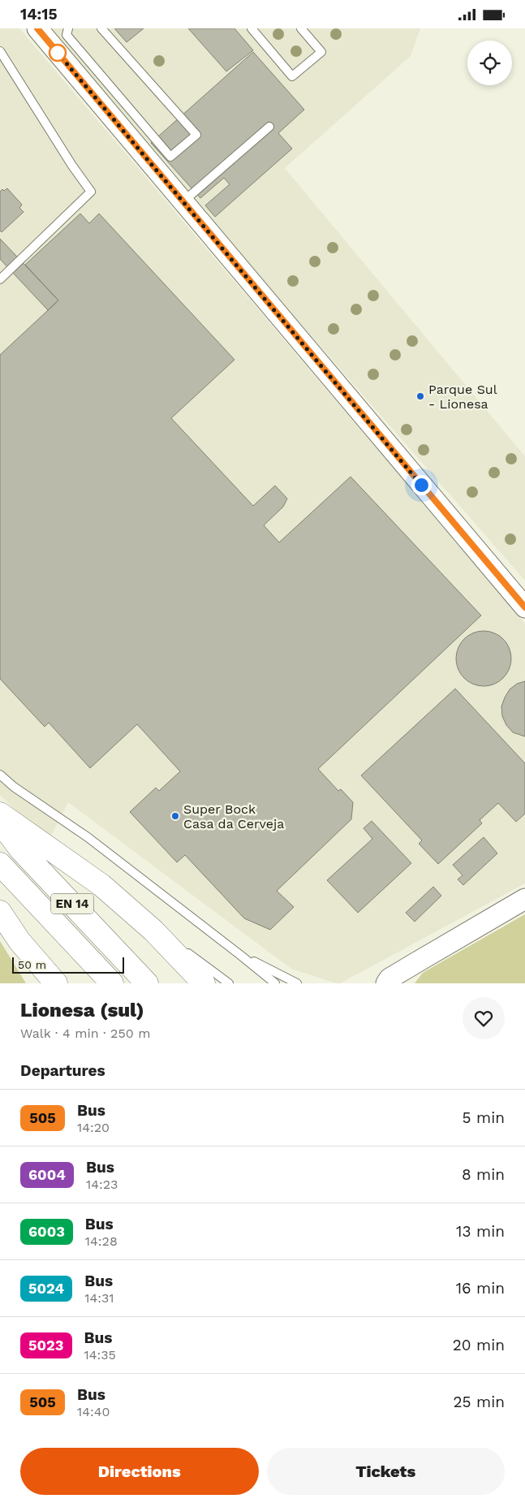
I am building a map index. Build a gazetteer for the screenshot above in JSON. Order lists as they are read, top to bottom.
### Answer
{
  "streets": {
    "highway": ["EN 14"]
  },
  "places": ["Parque Sul - Lionesa", "Super Bock Casa da Cerveja"],
  "lines": ["bus line 505"],
  "scale_bar": "50 m",
  "page": {
    "status": "14:15",
    "scale": "50 m",
    "heading": [
      ["Lionesa (sul)", "Walk · 4 min · 250 m"],
      "Departures"
    ],
    "list": [
      {
        "mark": "505",
        "name": "Bus",
        "note": "14:20",
        "value": "5 min"
      },
      {
        "mark": "6004",
        "name": "Bus",
        "note": "14:23",
        "value": "8 min"
      },
      {
        "mark": "6003",
        "name": "Bus",
        "note": "14:28",
        "value": "13 min"
      },
      {
        "mark": "5024",
        "name": "Bus",
        "note": "14:31",
        "value": "16 min"
      },
      {
        "mark": "5023",
        "name": "Bus",
        "note": "14:35",
        "value": "20 min"
      },
      {
        "mark": "505",
        "name": "Bus",
        "note": "14:40",
        "value": "25 min"
      }
    ],
    "buttons": ["Directions", "Tickets"]
  }
}
